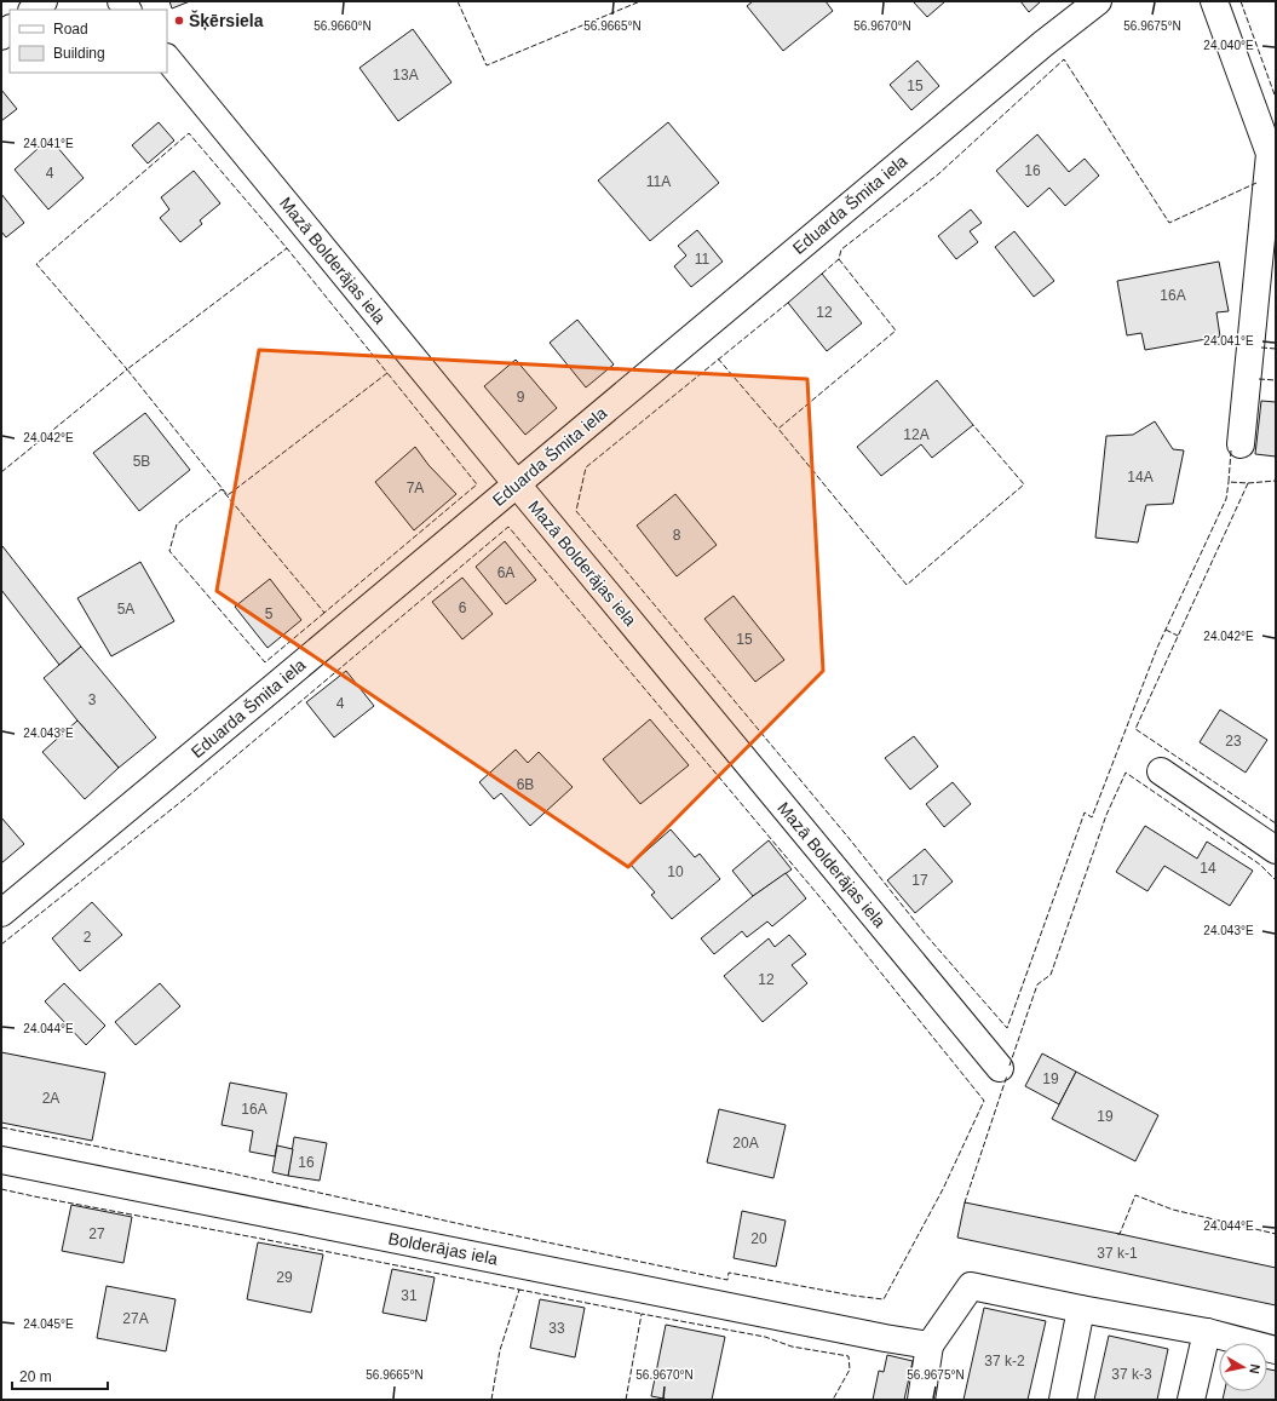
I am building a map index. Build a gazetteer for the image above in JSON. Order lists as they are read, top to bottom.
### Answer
{
  "streets": {
    "street": ["Eduarda Šmita iela", "Mazā Bolderājas iela", "Bolderājas iela"]
  },
  "crossings": [
    ["Eduarda Šmita iela", "Mazā Bolderājas iela"]
  ],
  "places": ["Šķērsiela"],
  "house_numbers": [
    "13A",
    "15",
    "16",
    "4",
    "11A",
    "11",
    "16A",
    "12",
    "9",
    "12A",
    "5B",
    "14A",
    "7A",
    "8",
    "6A",
    "6",
    "5A",
    "5",
    "15",
    "3",
    "4",
    "23",
    "6B",
    "14",
    "10",
    "17",
    "2",
    "12",
    "19",
    "2A",
    "16A",
    "19",
    "20A",
    "16",
    "27",
    "20",
    "37 k-1",
    "29",
    "31",
    "27A",
    "33",
    "37 k-2",
    "37 k-3"
  ],
  "legend": ["Road", "Building"],
  "scale_bar": "20 m",
  "north": "right",
  "coordinates": [
    "56.9660°N",
    "56.9665°N",
    "56.9670°N",
    "56.9675°N",
    "24.040°E",
    "24.041°E",
    "24.042°E",
    "24.043°E",
    "24.044°E",
    "24.045°E"
  ]
}
